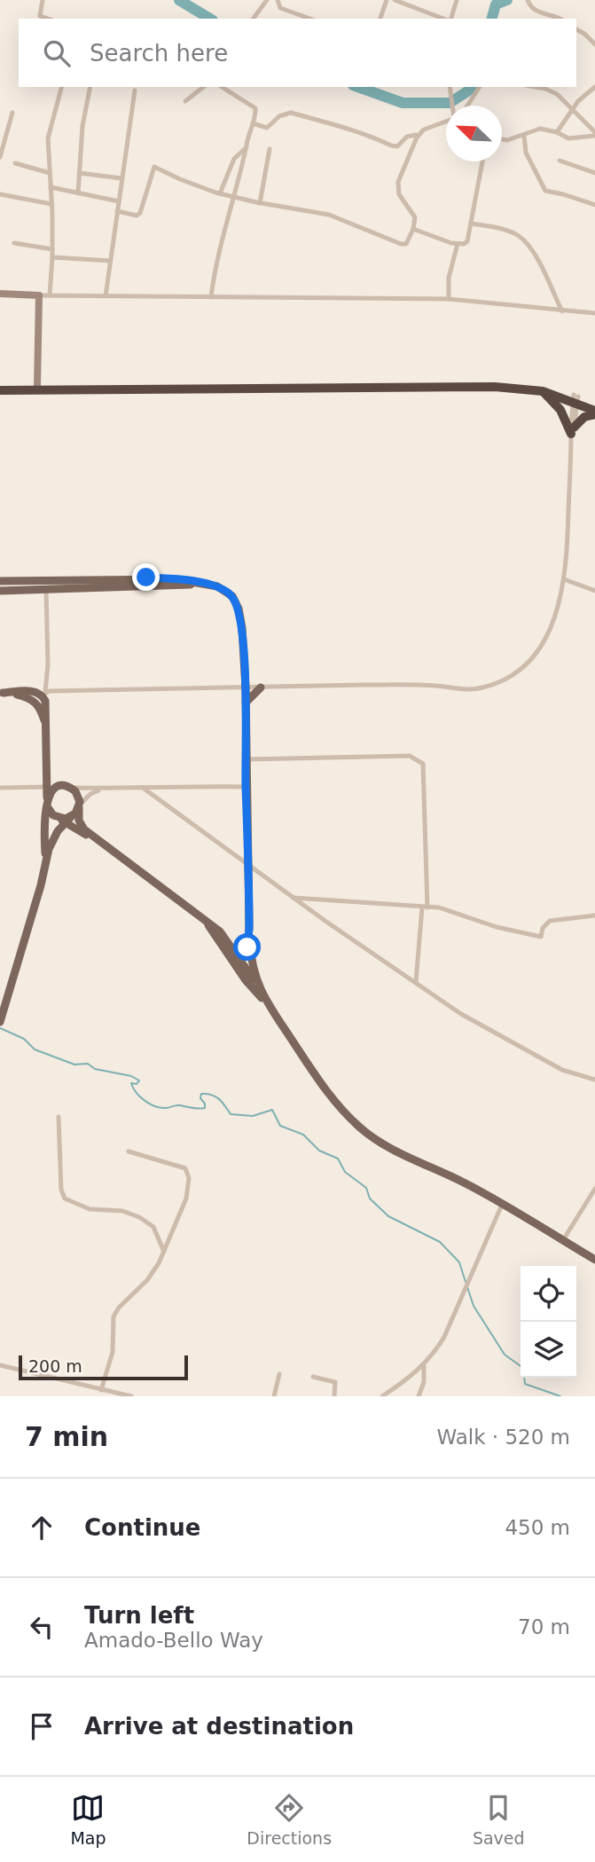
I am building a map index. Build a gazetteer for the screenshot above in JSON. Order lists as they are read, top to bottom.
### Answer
{
  "scale_bar": "200 m",
  "north": "top left",
  "page": {
    "search": "Search here",
    "scale": "200 m",
    "heading": ["7 min", "Walk · 520 m"],
    "list": [
      ["Continue", "450 m"],
      ["Turn left", "Amado-Bello Way", "70 m"],
      "Arrive at destination"
    ],
    "nav": ["Map", "Directions", "Saved"]
  }
}
